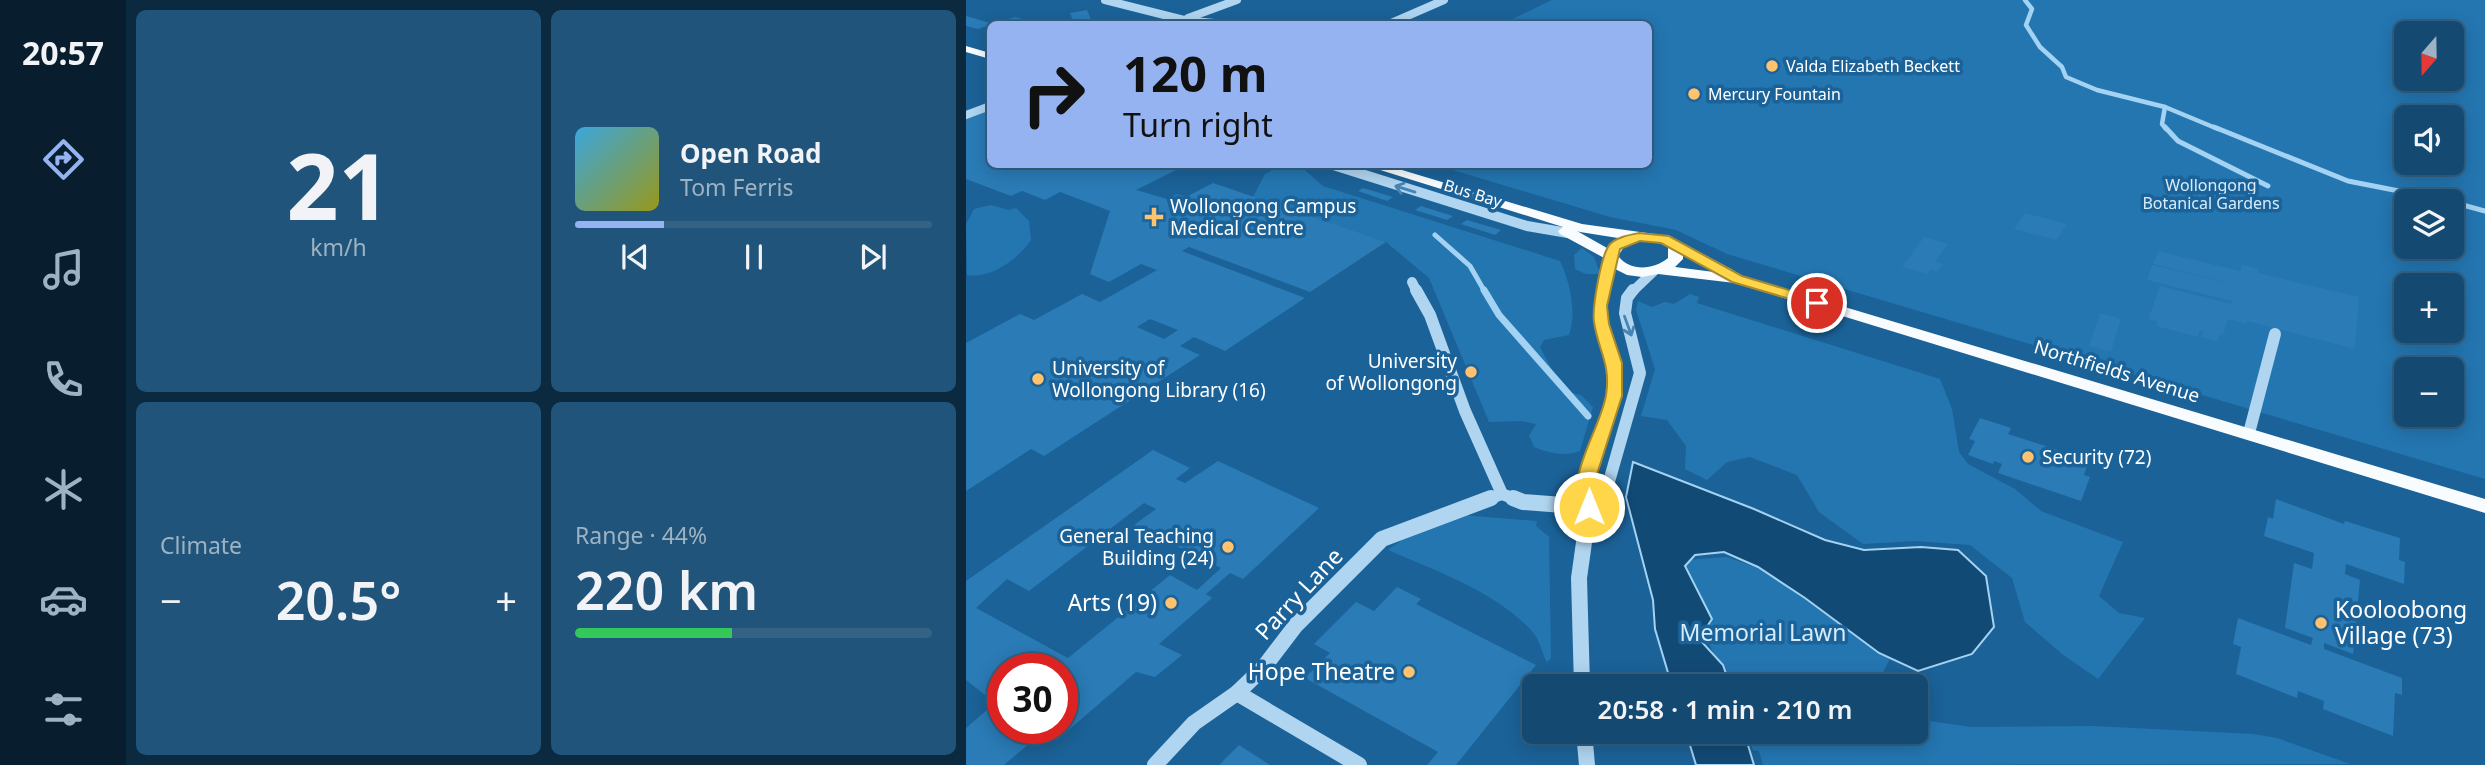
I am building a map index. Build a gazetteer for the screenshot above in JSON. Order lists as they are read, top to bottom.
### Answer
{
  "streets": {
    "main road": ["Northfields Avenue"],
    "street": ["Bus Bay", "Parry Lane"]
  },
  "one_way": ["Bus Bay"],
  "parks": ["Wollongong Botanical Gardens", "Memorial Lawn"],
  "places": {
    "other": [
      "Valda Elizabeth Beckett",
      "Mercury Fountain",
      "University of Wollongong",
      "University of Wollongong Library (16)",
      "Security (72)",
      "General Teaching Building (24)",
      "Arts (19)",
      "Kooloobong Village (73)",
      "Hope Theatre"
    ],
    "health": ["Wollongong Campus Medical Centre"]
  },
  "north": "bottom",
  "page": {
    "tabs": "20:57",
    "tile": [
      ["21", "km/h"],
      "Climate",
      ["Range · 44%", "220 km"]
    ],
    "map_buttons": ["+", "−"],
    "turn": ["120 m", "Turn right"],
    "song": ["Open Road", "Tom Ferris"],
    "heat": ["−", "20.5°", "+"],
    "limit": "30",
    "trip": "20:58 · 1 min · 210 m"
  }
}
